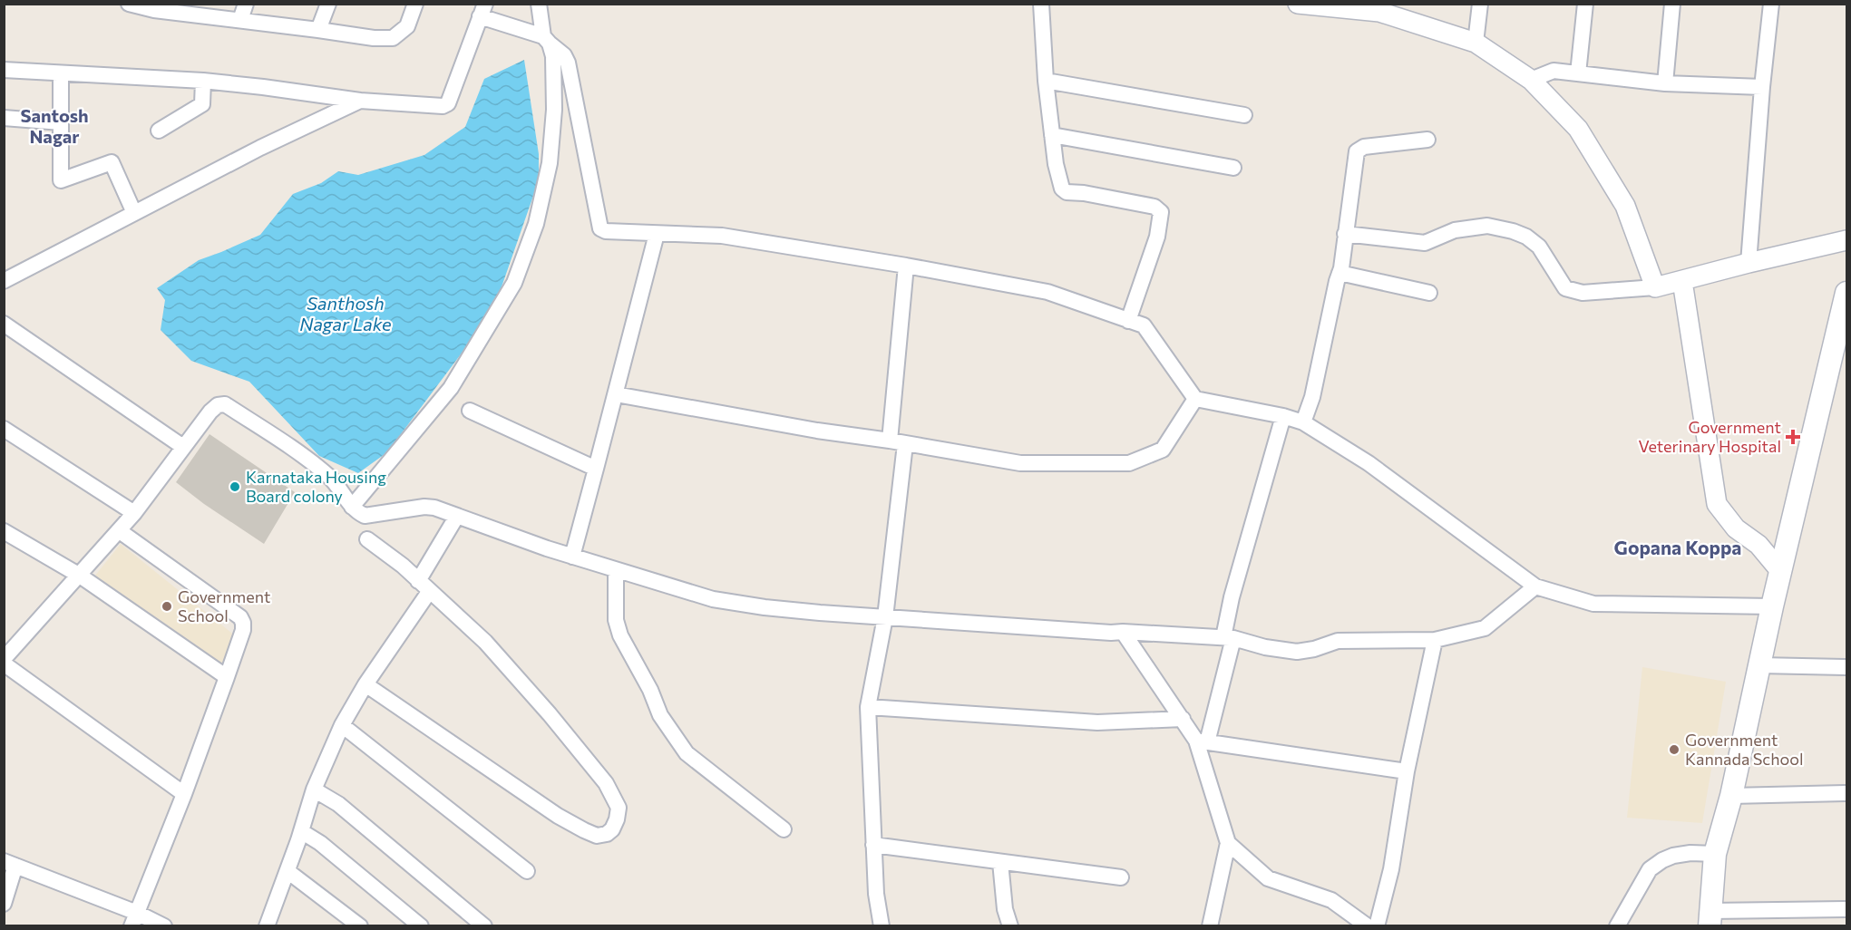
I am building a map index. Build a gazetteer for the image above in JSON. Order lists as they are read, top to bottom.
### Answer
{
  "districts": ["Santosh Nagar", "Gopana Koppa"],
  "water": ["Santhosh Nagar Lake"],
  "places": {
    "health": ["Government Veterinary Hospital"],
    "other": ["Karnataka Housing Board colony", "Government School", "Government Kannada School"]
  }
}
